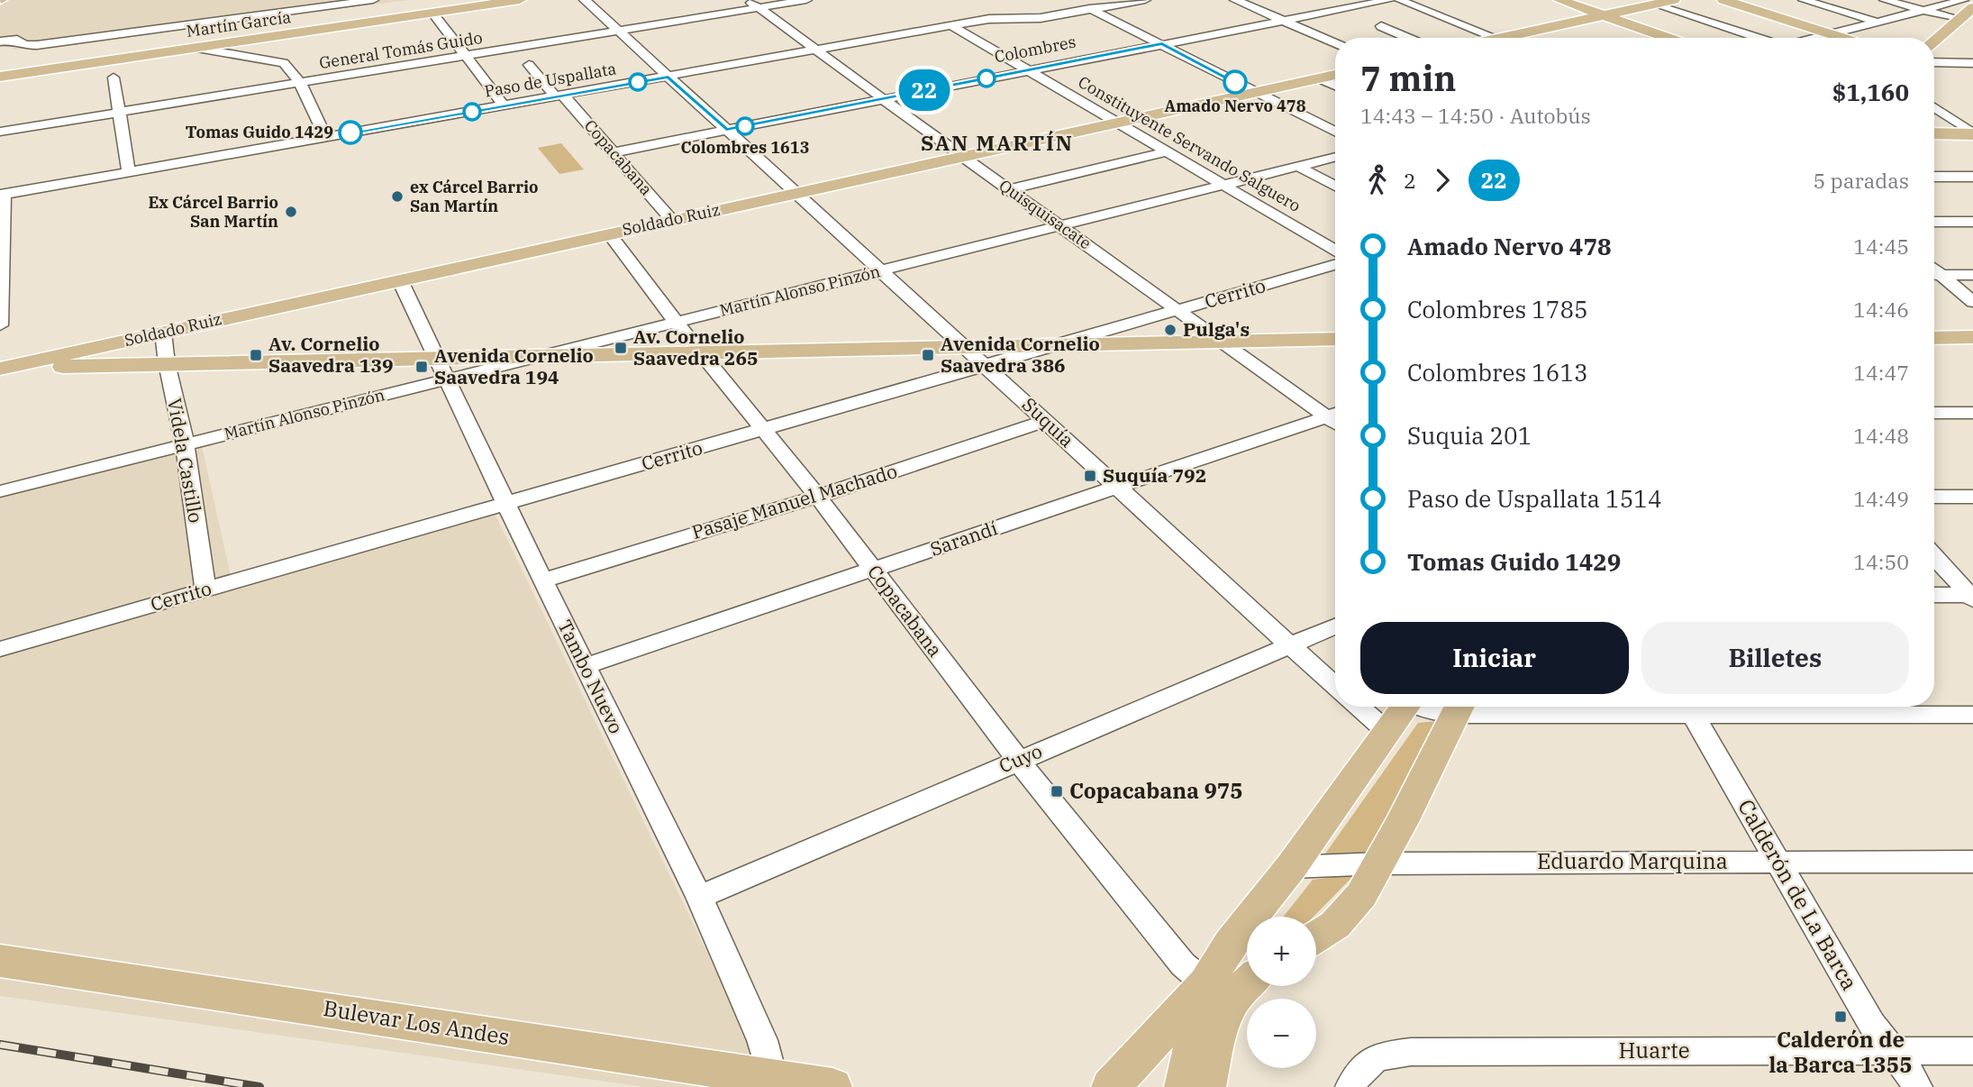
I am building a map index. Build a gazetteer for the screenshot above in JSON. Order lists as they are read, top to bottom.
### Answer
{
  "streets": {
    "main road": ["Martín García", "Soldado Ruiz", "Bulevar Los Andes"],
    "street": [
      "Colombres",
      "General Tomás Guido",
      "Paso de Uspallata",
      "Constituyente Servando Salguero",
      "Copacabana",
      "Quisquisacate",
      "Martín Alonso Pinzón",
      "Cerrito",
      "Suquía",
      "Videla Castillo",
      "Pasaje Manuel Machado",
      "Sarandí",
      "Tambo Nuevo",
      "Cuyo",
      "Eduardo Marquina",
      "Calderón de La Barca",
      "Huarte"
    ]
  },
  "crossings": [
    ["Colombres", "Constituyente Servando Salguero"],
    ["Colombres", "Copacabana"],
    ["Colombres", "Quisquisacate"],
    ["Colombres", "Suquía"],
    ["General Tomás Guido", "Quisquisacate"],
    ["General Tomás Guido", "Suquía"],
    ["Paso de Uspallata", "Constituyente Servando Salguero"],
    ["Paso de Uspallata", "Copacabana"],
    ["Paso de Uspallata", "Quisquisacate"],
    ["Paso de Uspallata", "Suquía"],
    ["Constituyente Servando Salguero", "Soldado Ruiz"],
    ["Constituyente Servando Salguero", "Martín Alonso Pinzón"],
    ["Copacabana", "Soldado Ruiz"],
    ["Copacabana", "Martín Alonso Pinzón"],
    ["Copacabana", "Cerrito"],
    ["Copacabana", "Pasaje Manuel Machado"],
    ["Copacabana", "Sarandí"],
    ["Copacabana", "Cuyo"],
    ["Quisquisacate", "Soldado Ruiz"],
    ["Quisquisacate", "Martín Alonso Pinzón"],
    ["Quisquisacate", "Cerrito"],
    ["Quisquisacate", "Sarandí"],
    ["Soldado Ruiz", "Suquía"],
    ["Soldado Ruiz", "Videla Castillo"],
    ["Soldado Ruiz", "Tambo Nuevo"],
    ["Martín Alonso Pinzón", "Suquía"],
    ["Martín Alonso Pinzón", "Videla Castillo"],
    ["Martín Alonso Pinzón", "Tambo Nuevo"],
    ["Cerrito", "Suquía"],
    ["Cerrito", "Videla Castillo"],
    ["Cerrito", "Tambo Nuevo"],
    ["Suquía", "Pasaje Manuel Machado"],
    ["Suquía", "Sarandí"],
    ["Suquía", "Cuyo"],
    ["Pasaje Manuel Machado", "Tambo Nuevo"],
    ["Sarandí", "Tambo Nuevo"],
    ["Tambo Nuevo", "Cuyo"],
    ["Tambo Nuevo", "Bulevar Los Andes"],
    ["Eduardo Marquina", "Calderón de La Barca"],
    ["Calderón de La Barca", "Huarte"]
  ],
  "districts": ["SAN MARTÍN"],
  "places": {
    "other": [
      "Amado Nervo 478",
      "Colombres 1613",
      "Tomas Guido 1429",
      "ex Cárcel Barrio San Martín",
      "Ex Cárcel Barrio San Martín",
      "Pulga's"
    ],
    "transit": [
      "Av. Cornelio Saavedra 265",
      "Av. Cornelio Saavedra 139",
      "Avenida Cornelio Saavedra 386",
      "Avenida Cornelio Saavedra 194",
      "Suquía 792",
      "Copacabana 975",
      "Calderón de la Barca 1355"
    ]
  },
  "lines": ["bus line 22"],
  "page": {
    "on_map": "22",
    "heading": ["7 min", "14:43 – 14:50 · Autobús", "$1,160"],
    "legs": ["2", "22", "5 paradas"],
    "list": [
      {
        "name": "Amado Nervo 478",
        "value": "14:45"
      },
      {
        "name": "Colombres 1785",
        "value": "14:46"
      },
      {
        "name": "Colombres 1613",
        "value": "14:47"
      },
      {
        "name": "Suquia 201",
        "value": "14:48"
      },
      {
        "name": "Paso de Uspallata 1514",
        "value": "14:49"
      },
      {
        "name": "Tomas Guido 1429",
        "value": "14:50"
      }
    ],
    "buttons": ["Iniciar", "Billetes"],
    "map_buttons": ["+", "−"]
  }
}
